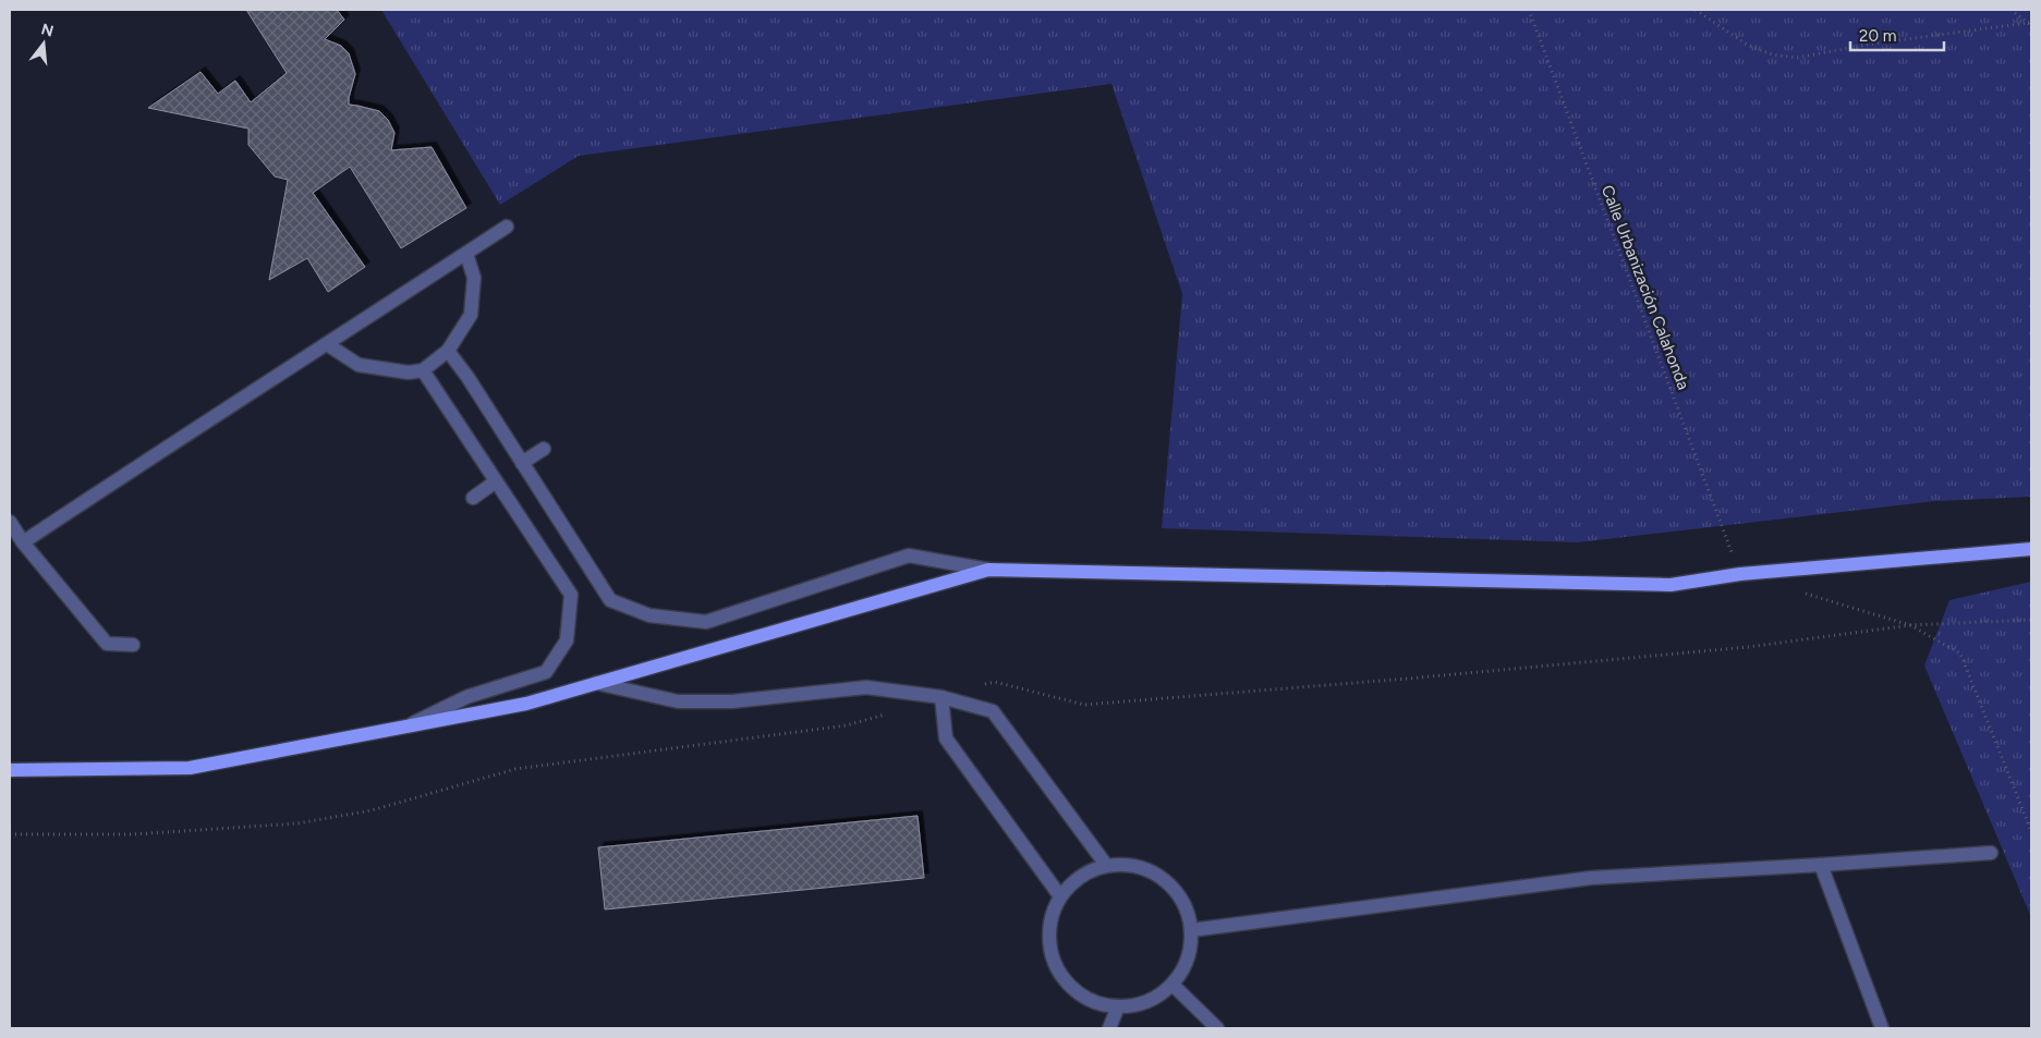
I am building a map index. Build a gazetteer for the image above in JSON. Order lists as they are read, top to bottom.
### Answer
{
  "streets": {
    "path": ["Calle Urbanización Calahonda"]
  },
  "scale_bar": "20 m",
  "north": "top"
}
